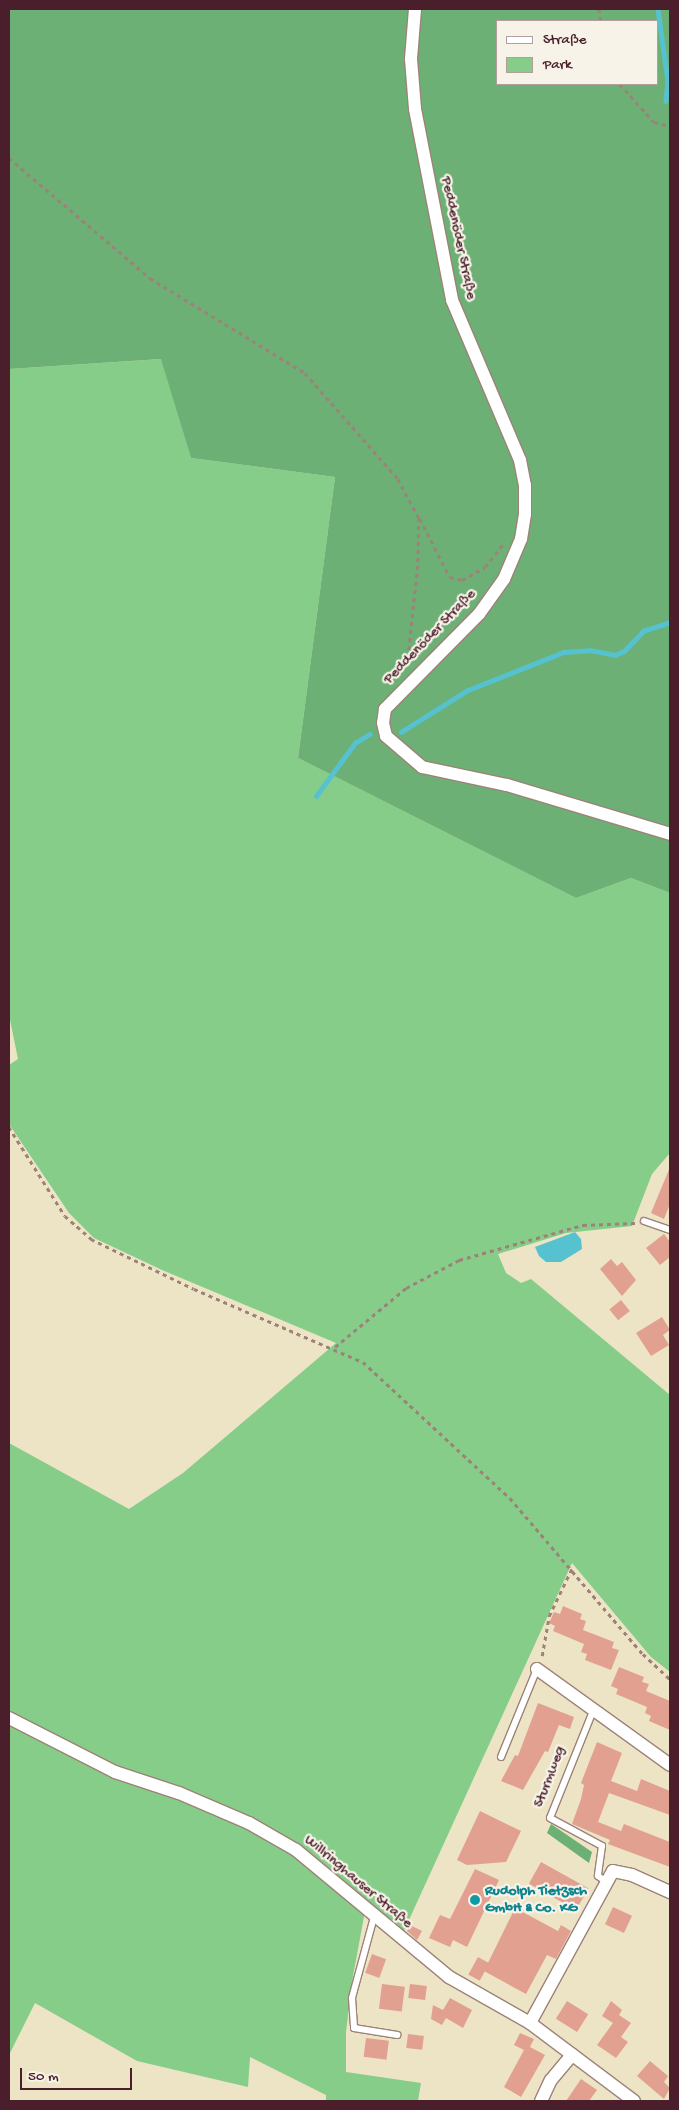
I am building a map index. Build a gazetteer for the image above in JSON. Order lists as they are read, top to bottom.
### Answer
{
  "streets": {
    "street": ["Peddenöder Straße", "Willringhauser Straße"],
    "lane": ["Sturmweg"]
  },
  "places": ["Rudolph Tietzsch GmbH & Co. KG"],
  "legend": ["Straße", "Park"],
  "scale_bar": "50 m"
}
